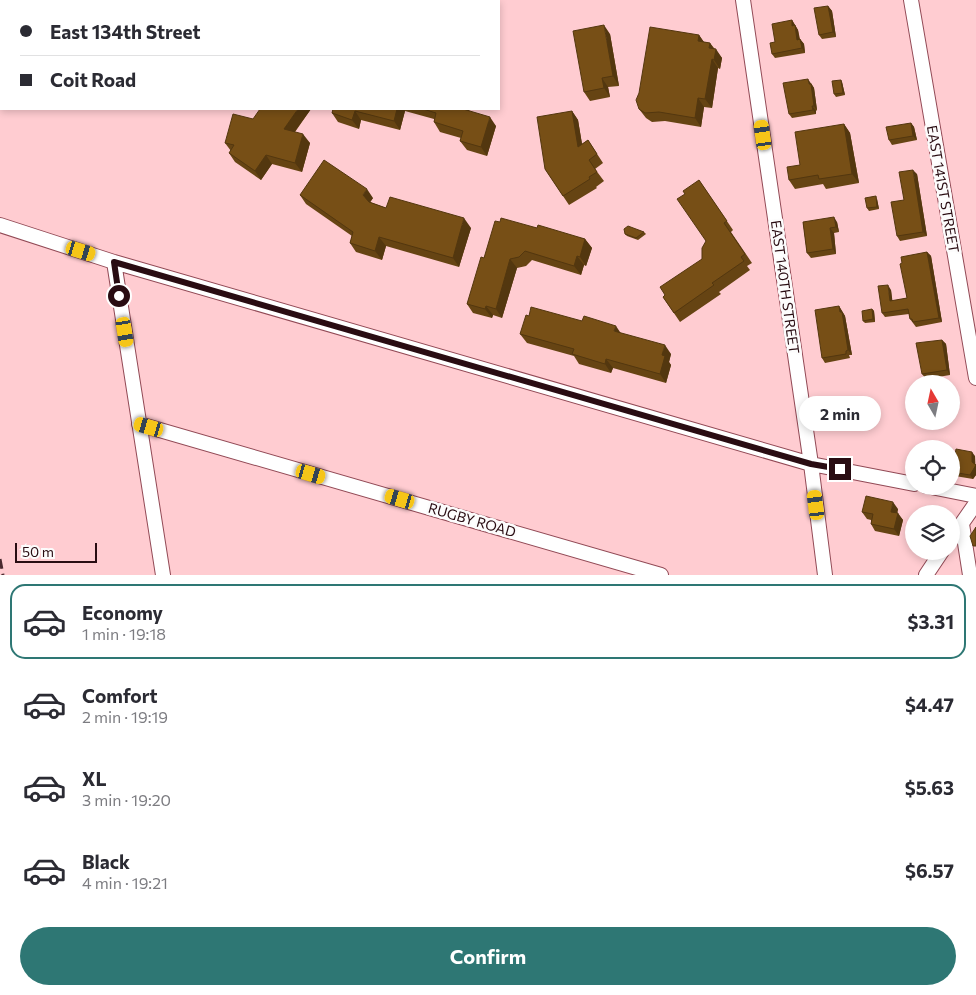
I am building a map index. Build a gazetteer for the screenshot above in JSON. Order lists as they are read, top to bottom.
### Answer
{
  "streets": {
    "street": ["EAST 141ST STREET", "EAST 140TH STREET", "RUGBY ROAD"]
  },
  "scale_bar": "50 m",
  "north": "top",
  "page": {
    "banner": ["East 134th Street", "Coit Road"],
    "bubble": "2 min",
    "scale": "50 m",
    "list": [
      {
        "name": "Economy",
        "note": "1 min · 19:18",
        "value": "$3.31"
      },
      {
        "name": "Comfort",
        "note": "2 min · 19:19",
        "value": "$4.47"
      },
      {
        "name": "XL",
        "note": "3 min · 19:20",
        "value": "$5.63"
      },
      {
        "name": "Black",
        "note": "4 min · 19:21",
        "value": "$6.57"
      }
    ],
    "buttons": "Confirm"
  }
}
